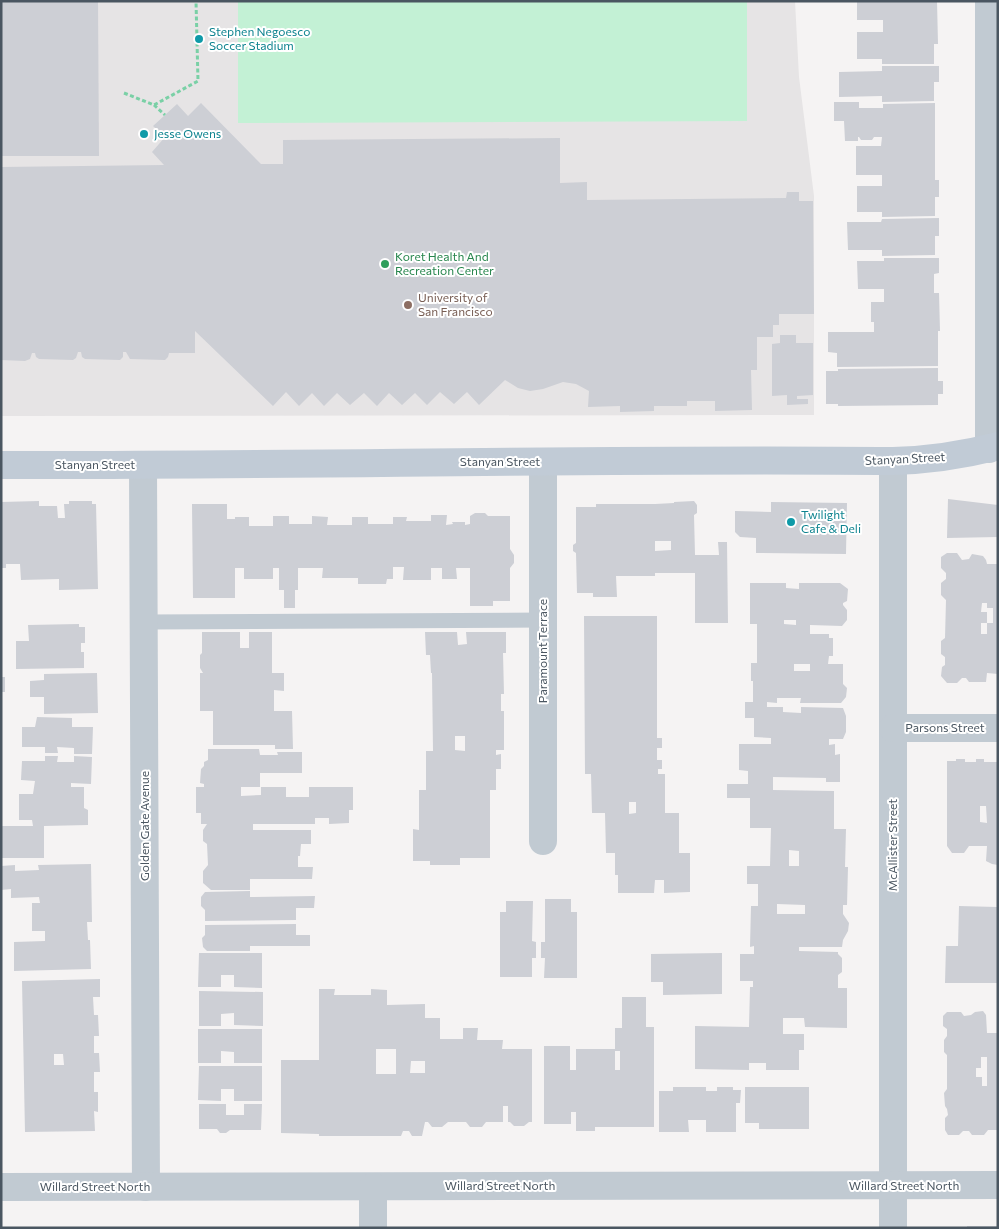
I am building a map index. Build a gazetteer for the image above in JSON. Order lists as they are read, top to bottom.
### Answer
{
  "streets": {
    "main road": ["Stanyan Street"],
    "street": [
      "Paramount Terrace",
      "Parsons Street",
      "Golden Gate Avenue",
      "McAllister Street",
      "Willard Street North"
    ]
  },
  "crossings": [
    ["Stanyan Street", "Paramount Terrace"],
    ["Stanyan Street", "Golden Gate Avenue"],
    ["Stanyan Street", "McAllister Street"],
    ["Parsons Street", "McAllister Street"],
    ["Golden Gate Avenue", "Willard Street North"],
    ["McAllister Street", "Willard Street North"]
  ],
  "places": [
    "Stephen Negoesco Soccer Stadium",
    "Jesse Owens",
    "Koret Health And Recreation Center",
    "University of San Francisco",
    "Twilight Cafe & Deli"
  ]
}
